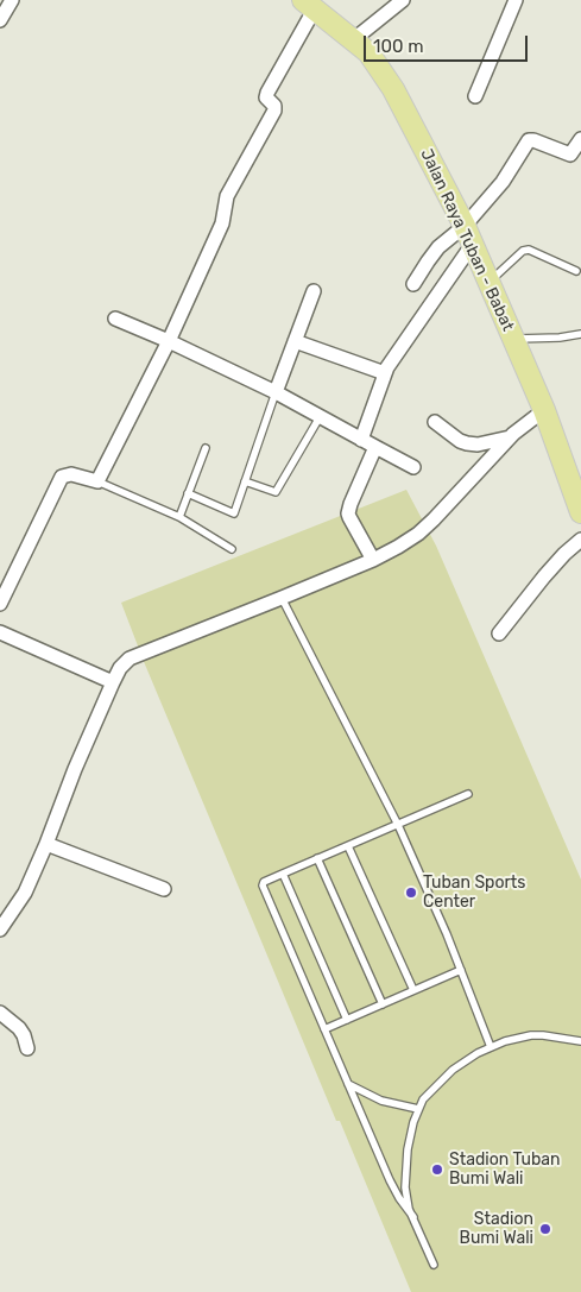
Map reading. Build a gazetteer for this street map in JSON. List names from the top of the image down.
{
  "streets": {
    "highway": ["Jalan Raya Tuban - Babat"]
  },
  "places": ["Tuban Sports Center", "Stadion Tuban Bumi Wali", "Stadion Bumi Wali"],
  "scale_bar": "100 m"
}
